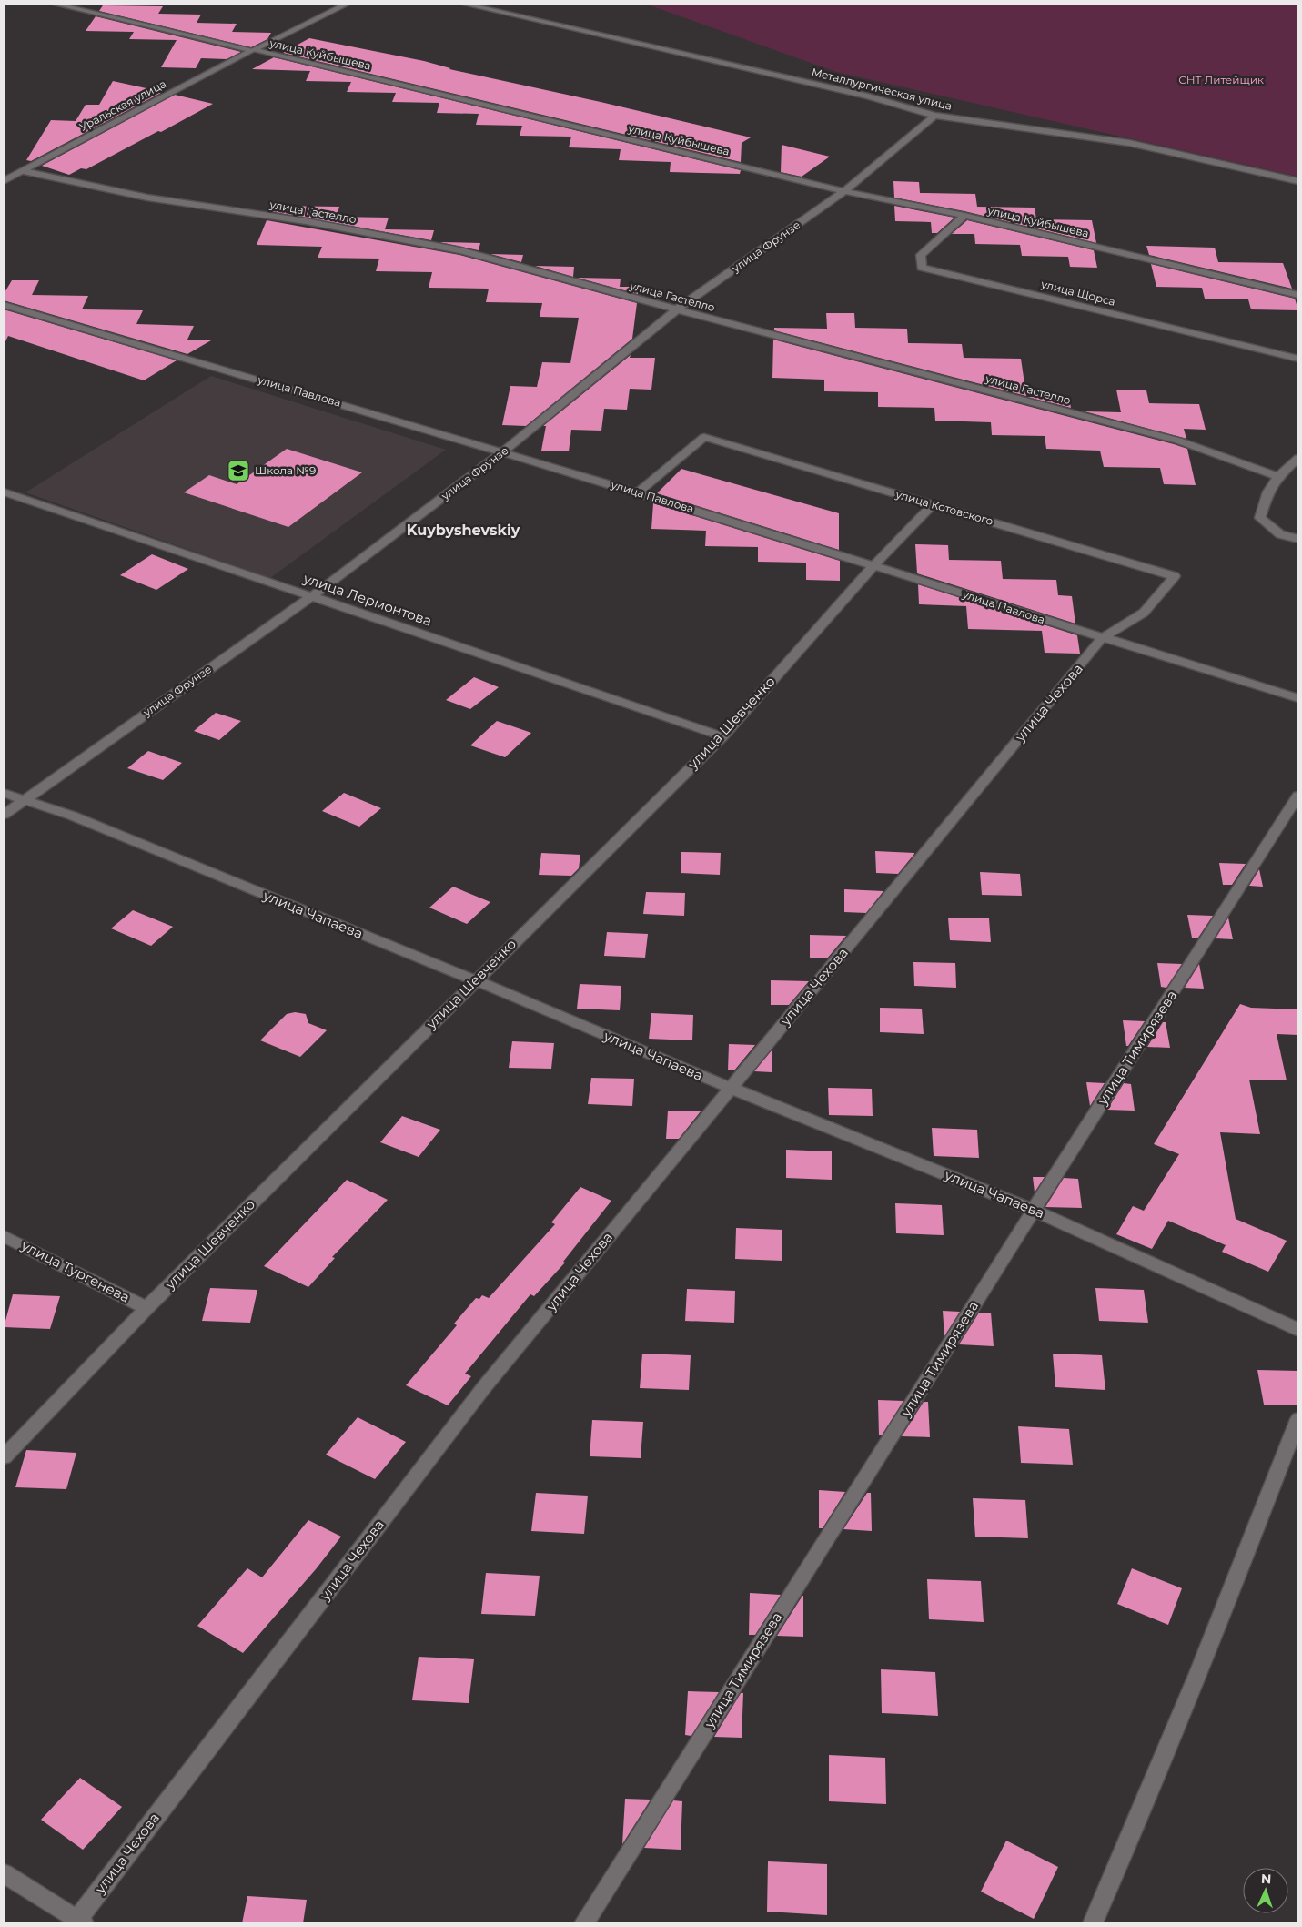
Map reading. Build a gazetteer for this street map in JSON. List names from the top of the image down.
{
  "streets": {
    "street": [
      "улица Куйбышева",
      "Металлургическая улица",
      "Уральская улица",
      "улица Гастелло",
      "улица Фрунзе",
      "улица Щорса",
      "улица Павлова",
      "улица Котовского",
      "улица Лермонтова",
      "улица Чехова",
      "улица Шевченко",
      "улица Чапаева",
      "улица Тимирязева",
      "улица Тургенева"
    ]
  },
  "crossings": [
    ["улица Куйбышева", "Уральская улица"],
    ["улица Куйбышева", "улица Фрунзе"],
    ["улица Куйбышева", "улица Щорса"],
    ["Металлургическая улица", "улица Фрунзе"],
    ["Уральская улица", "улица Гастелло"],
    ["улица Гастелло", "улица Фрунзе"],
    ["улица Фрунзе", "улица Павлова"],
    ["улица Фрунзе", "улица Лермонтова"],
    ["улица Фрунзе", "улица Чапаева"],
    ["улица Павлова", "улица Котовского"],
    ["улица Павлова", "улица Чехова"],
    ["улица Павлова", "улица Шевченко"],
    ["улица Котовского", "улица Чехова"],
    ["улица Котовского", "улица Шевченко"],
    ["улица Лермонтова", "улица Шевченко"],
    ["улица Чехова", "улица Чапаева"],
    ["улица Шевченко", "улица Чапаева"],
    ["улица Шевченко", "улица Тургенева"],
    ["улица Чапаева", "улица Тимирязева"]
  ],
  "districts": ["Kuybyshevskiy"],
  "parks": ["СНТ Литейщик"],
  "places": {
    "school or university": ["Школа №9"]
  },
  "north": "top"
}
